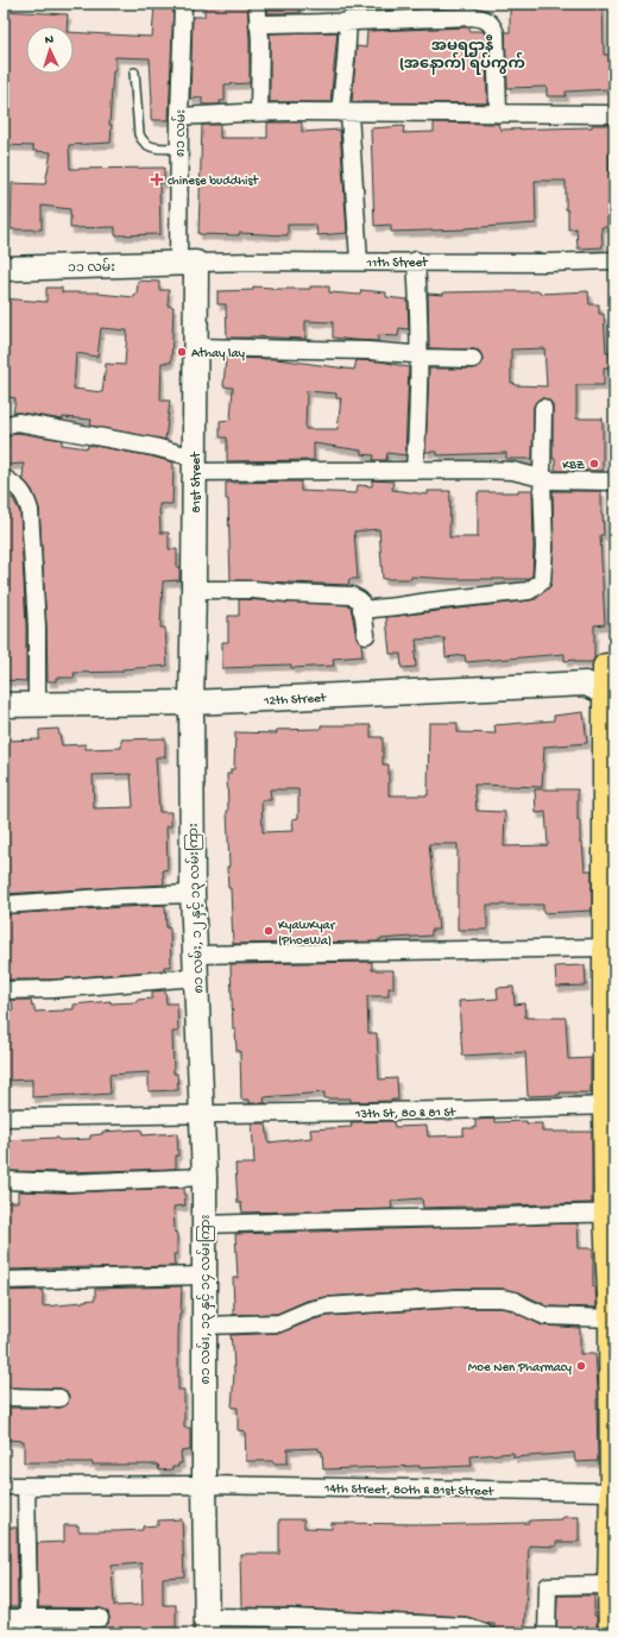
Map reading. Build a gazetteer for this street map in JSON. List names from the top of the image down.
{
  "streets": {
    "street": [
      "၈၁ လမ်း",
      "11th Street",
      "၁၁ လမ်း",
      "81st Street",
      "12th Street",
      "၈၁ လမ်း, ၁၂ နှင့် ၁၃ လမ်းကြား",
      "13th St, 80 & 81 St",
      "၈၁ လမ်း, ၁၃ နှင့် ၁၄ လမ်းကြား",
      "14th Street, 80th & 81st Street"
    ]
  },
  "crossings": [
    ["၈၁ လမ်း", "11th Street"],
    ["၈၁ လမ်း", "၁၁ လမ်း"],
    ["၈၁ လမ်း", "81st Street"],
    ["11th Street", "၁၁ လမ်း"],
    ["11th Street", "81st Street"],
    ["၁၁ လမ်း", "81st Street"],
    ["81st Street", "12th Street"],
    ["81st Street", "၈၁ လမ်း, ၁၂ နှင့် ၁၃ လမ်းကြား"],
    ["12th Street", "၈၁ လမ်း, ၁၂ နှင့် ၁၃ လမ်းကြား"],
    ["၈၁ လမ်း, ၁၂ နှင့် ၁၃ လမ်းကြား", "13th St, 80 & 81 St"],
    ["၈၁ လမ်း, ၁၂ နှင့် ၁၃ လမ်းကြား", "၈၁ လမ်း, ၁၃ နှင့် ၁၄ လမ်းကြား"],
    ["13th St, 80 & 81 St", "၈၁ လမ်း, ၁၃ နှင့် ၁၄ လမ်းကြား"],
    ["၈၁ လမ်း, ၁၃ နှင့် ၁၄ လမ်းကြား", "14th Street, 80th & 81st Street"]
  ],
  "districts": ["အမရဌာနီ (အနောက်) ရပ်ကွက်"],
  "places": {
    "health": ["chinese buddhist"],
    "other": [
      "Athay lay",
      "KBZ",
      "KyawKyar (PhoeWa)",
      "Moe Nen Pharmacy"
    ]
  },
  "north": "top"
}
